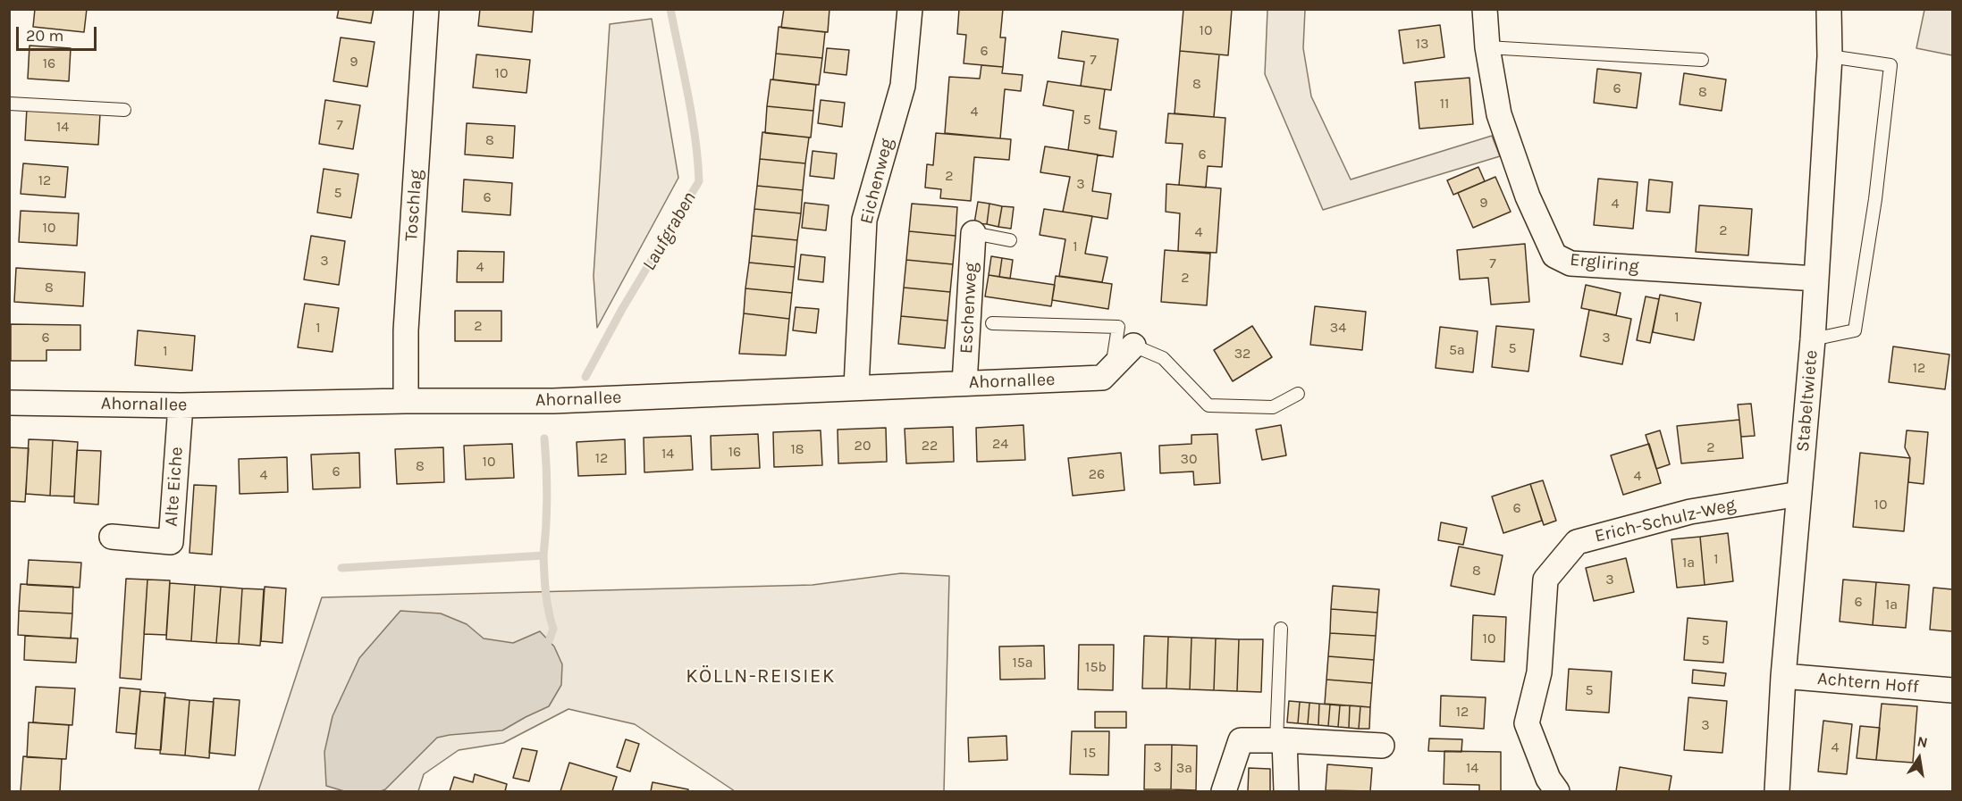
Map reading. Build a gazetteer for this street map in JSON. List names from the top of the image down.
{
  "streets": {
    "street": [
      "Eichenweg",
      "Toschlag",
      "Ergliring",
      "Eschenweg",
      "Ahornallee",
      "Stabeltwiete",
      "Alte Eiche",
      "Erich-Schulz-Weg",
      "Achtern Hoff"
    ]
  },
  "crossings": [
    ["Eichenweg", "Ahornallee"],
    ["Toschlag", "Ahornallee"],
    ["Ergliring", "Stabeltwiete"],
    ["Eschenweg", "Ahornallee"],
    ["Ahornallee", "Alte Eiche"],
    ["Stabeltwiete", "Erich-Schulz-Weg"],
    ["Stabeltwiete", "Achtern Hoff"]
  ],
  "districts": ["KÖLLN-REISIEK"],
  "water": ["Laufgraben"],
  "house_numbers": [
    "10",
    "13",
    "6",
    "7",
    "9",
    "16",
    "10",
    "8",
    "6",
    "8",
    "11",
    "4",
    "5",
    "7",
    "14",
    "8",
    "6",
    "2",
    "12",
    "3",
    "5",
    "6",
    "9",
    "4",
    "10",
    "2",
    "4",
    "1",
    "3",
    "7",
    "4",
    "2",
    "8",
    "1",
    "2",
    "1",
    "34",
    "6",
    "3",
    "5",
    "5a",
    "1",
    "32",
    "12",
    "24",
    "20",
    "22",
    "2",
    "18",
    "16",
    "14",
    "12",
    "30",
    "10",
    "8",
    "6",
    "26",
    "4",
    "4",
    "10",
    "6",
    "1",
    "1a",
    "8",
    "3",
    "6",
    "1a",
    "10",
    "5",
    "15a",
    "15b",
    "5",
    "12",
    "3",
    "4",
    "15",
    "3",
    "3a",
    "14"
  ],
  "scale_bar": "20 m",
  "north": "top"
}
